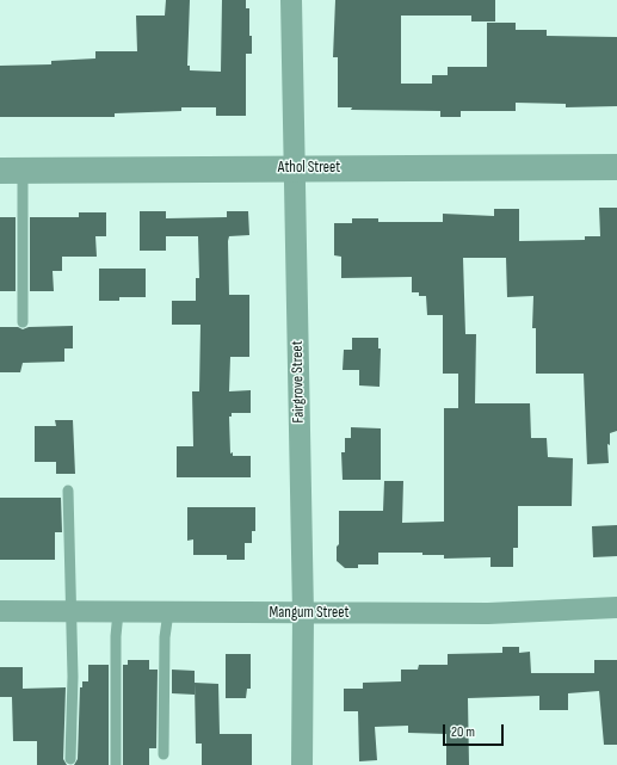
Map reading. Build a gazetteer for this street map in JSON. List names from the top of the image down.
{
  "streets": {
    "street": ["Athol Street", "Fairgrove Street", "Mangum Street"]
  },
  "crossings": [
    ["Athol Street", "Fairgrove Street"],
    ["Fairgrove Street", "Mangum Street"]
  ],
  "scale_bar": "20 m"
}
